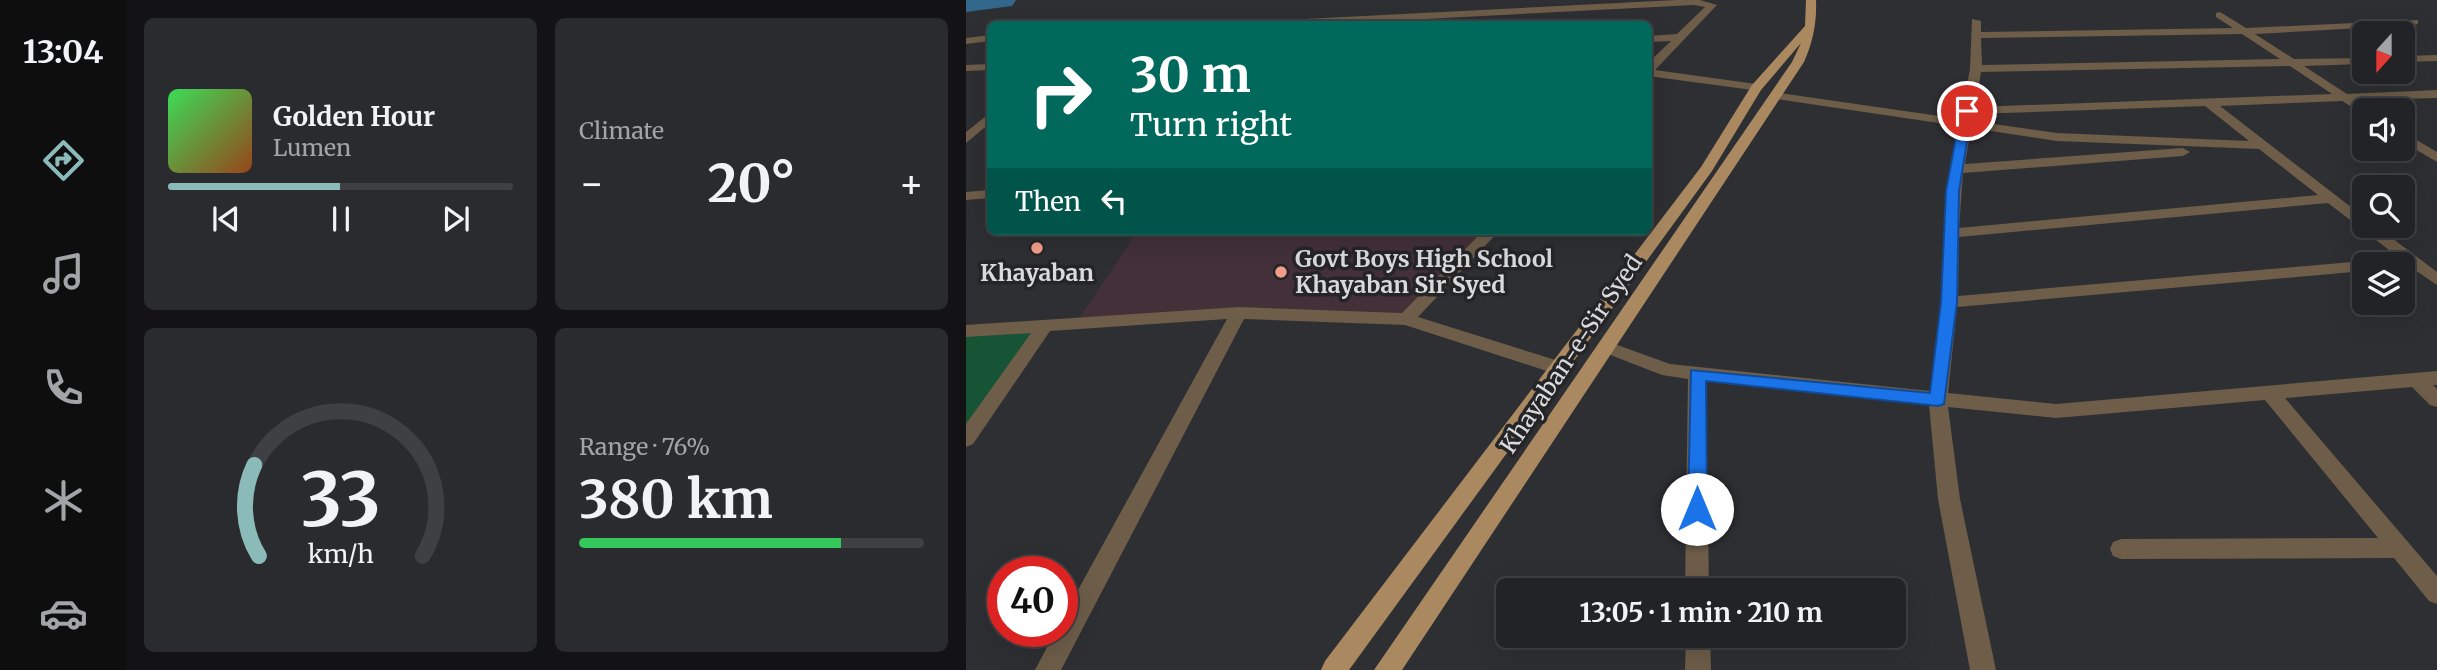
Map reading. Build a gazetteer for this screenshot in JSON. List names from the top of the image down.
{
  "streets": {
    "main road": ["Khayaban-e-Sir Syed"]
  },
  "places": ["Khayaban", "Govt Boys High School Khayaban Sir Syed"],
  "north": "bottom",
  "page": {
    "tabs": "13:04",
    "tile": [
      "Climate",
      ["Range · 76%", "380 km"]
    ],
    "turn": ["30 m", "Turn right"],
    "song": ["Golden Hour", "Lumen"],
    "heat": ["−", "20°", "+"],
    "then": "Then",
    "limit": "40",
    "trip": "13:05 · 1 min · 210 m",
    "gauge": ["33", "km/h"]
  }
}
